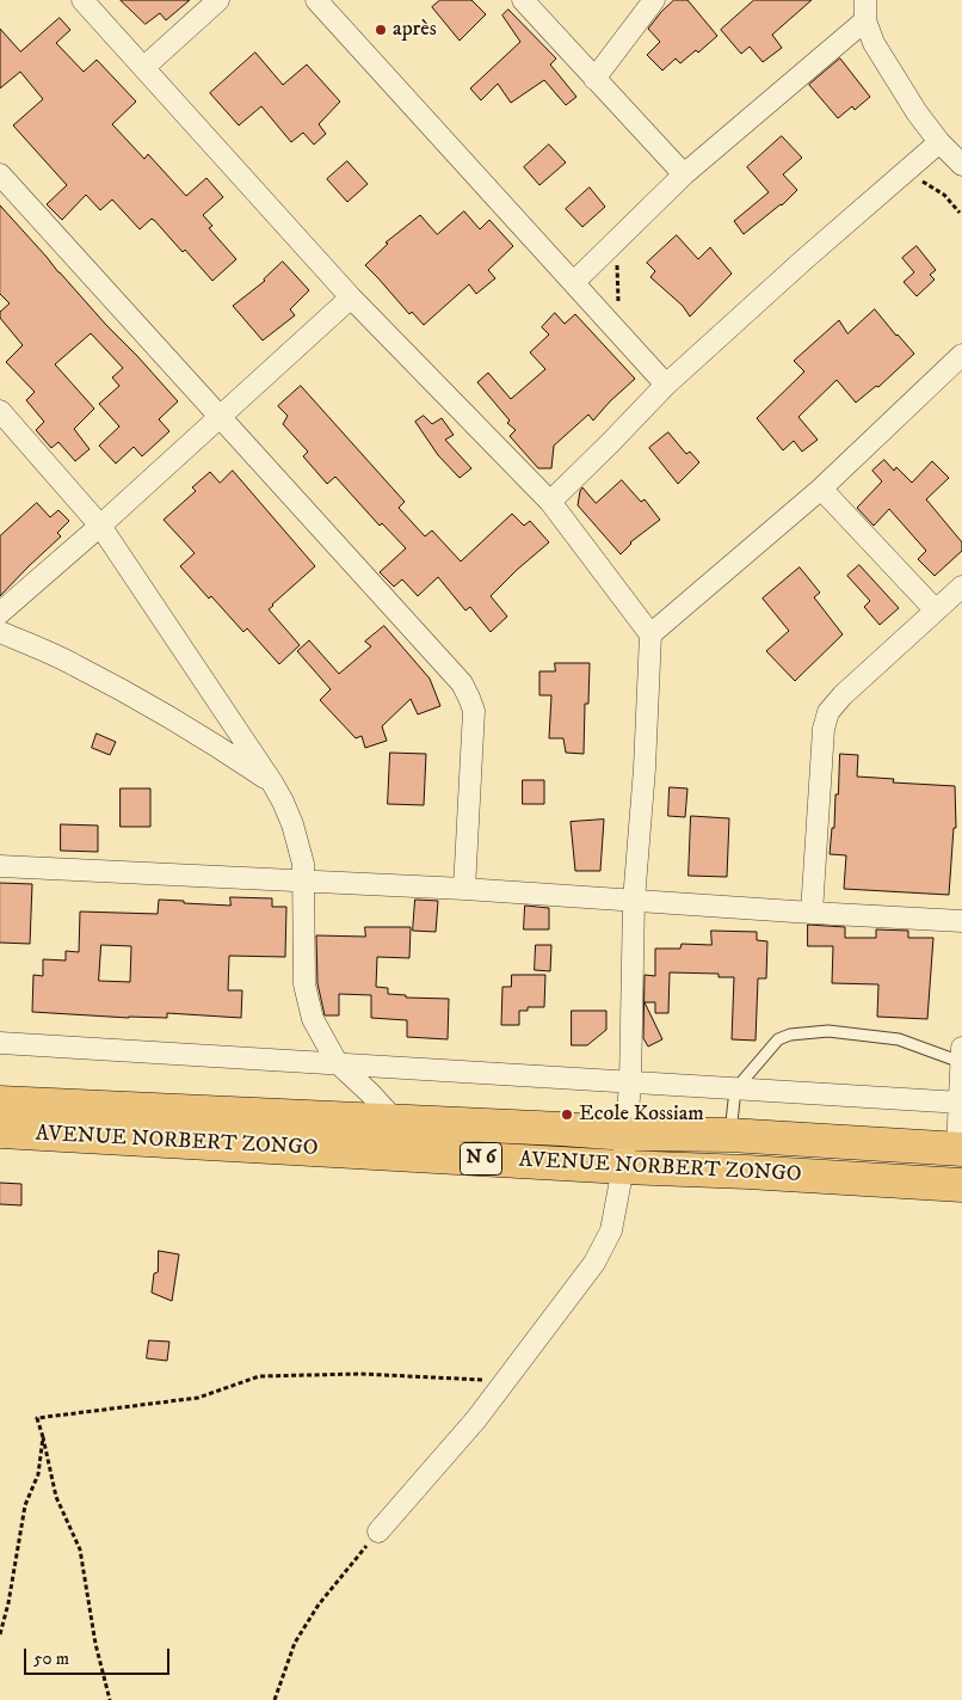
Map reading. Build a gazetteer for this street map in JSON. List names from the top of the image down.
{
  "streets": {
    "main road": ["AVENUE NORBERT ZONGO", "N 6"]
  },
  "places": ["après", "Ecole Kossiam"],
  "scale_bar": "50 m"
}
